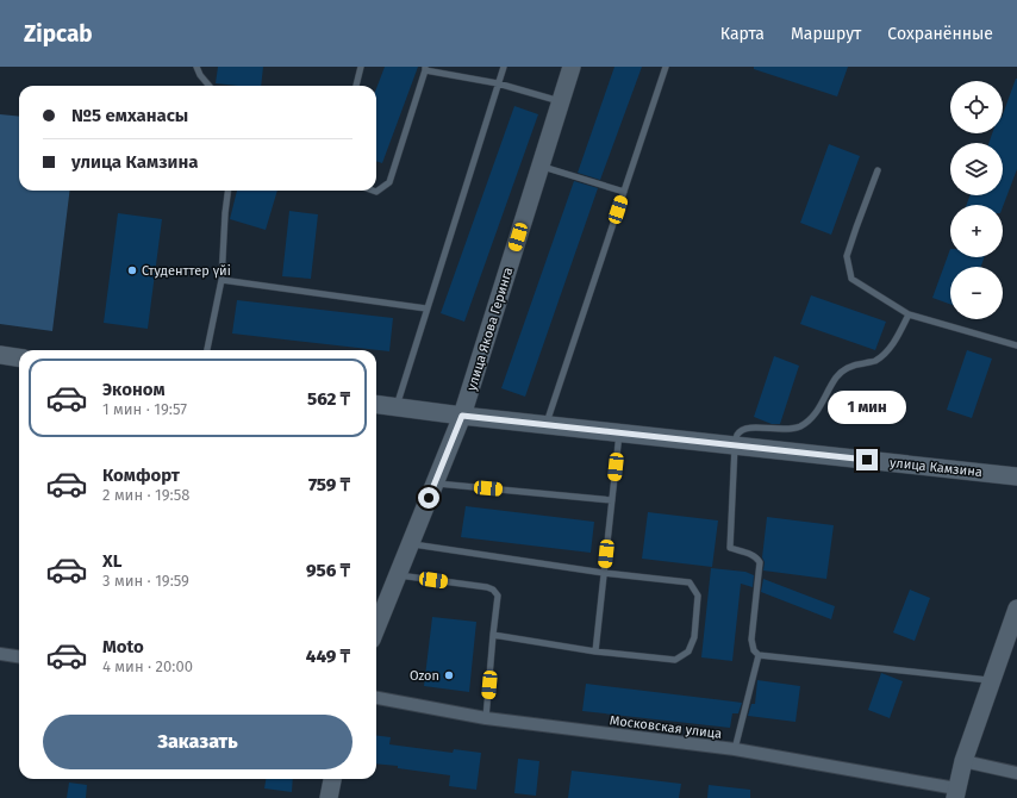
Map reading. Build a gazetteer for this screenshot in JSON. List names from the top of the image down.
{
  "streets": {
    "main road": ["улица Якова Геринга", "улица Камзина"],
    "street": ["Московская улица"]
  },
  "crossings": [
    ["улица Якова Геринга", "улица Камзина"]
  ],
  "places": ["Студенттер үйі", "Ozon"],
  "page": {
    "header": "Zipcab",
    "nav": ["Карта", "Маршрут", "Сохранённые"],
    "map_buttons": ["+", "−"],
    "banner": ["№5 емханасы", "улица Камзина"],
    "list": [
      {
        "name": "Эконом",
        "note": "1 мин · 19:57",
        "value": "562 ₸"
      },
      {
        "name": "Комфорт",
        "note": "2 мин · 19:58",
        "value": "759 ₸"
      },
      {
        "name": "XL",
        "note": "3 мин · 19:59",
        "value": "956 ₸"
      },
      {
        "name": "Moto",
        "note": "4 мин · 20:00",
        "value": "449 ₸"
      }
    ],
    "bubble": "1 мин",
    "buttons": "Заказать"
  }
}
